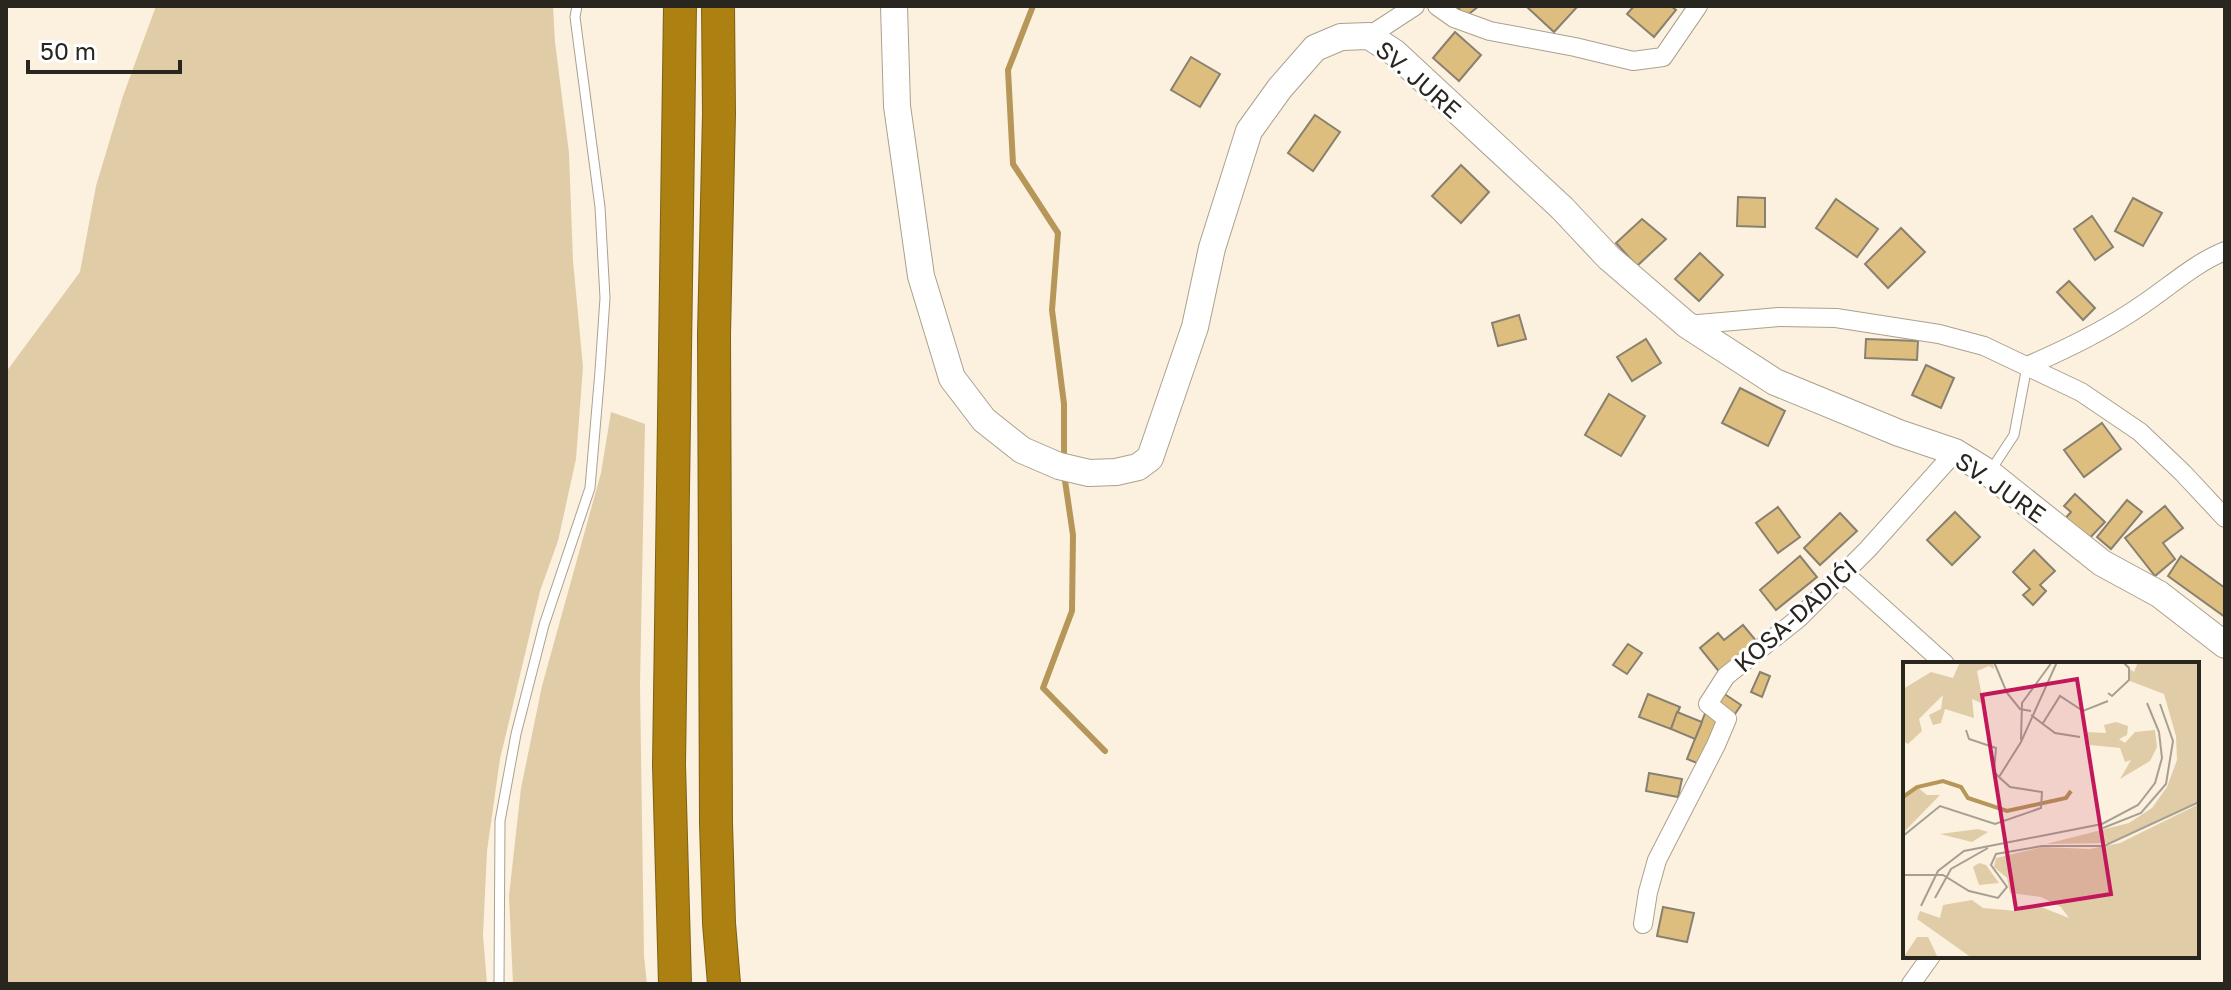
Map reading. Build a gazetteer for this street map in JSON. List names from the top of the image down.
{
  "streets": {
    "street": ["SV. JURE", "KOSA-DADIĆI"]
  },
  "crossings": [
    ["SV. JURE", "KOSA-DADIĆI"]
  ],
  "scale_bar": "50 m"
}
